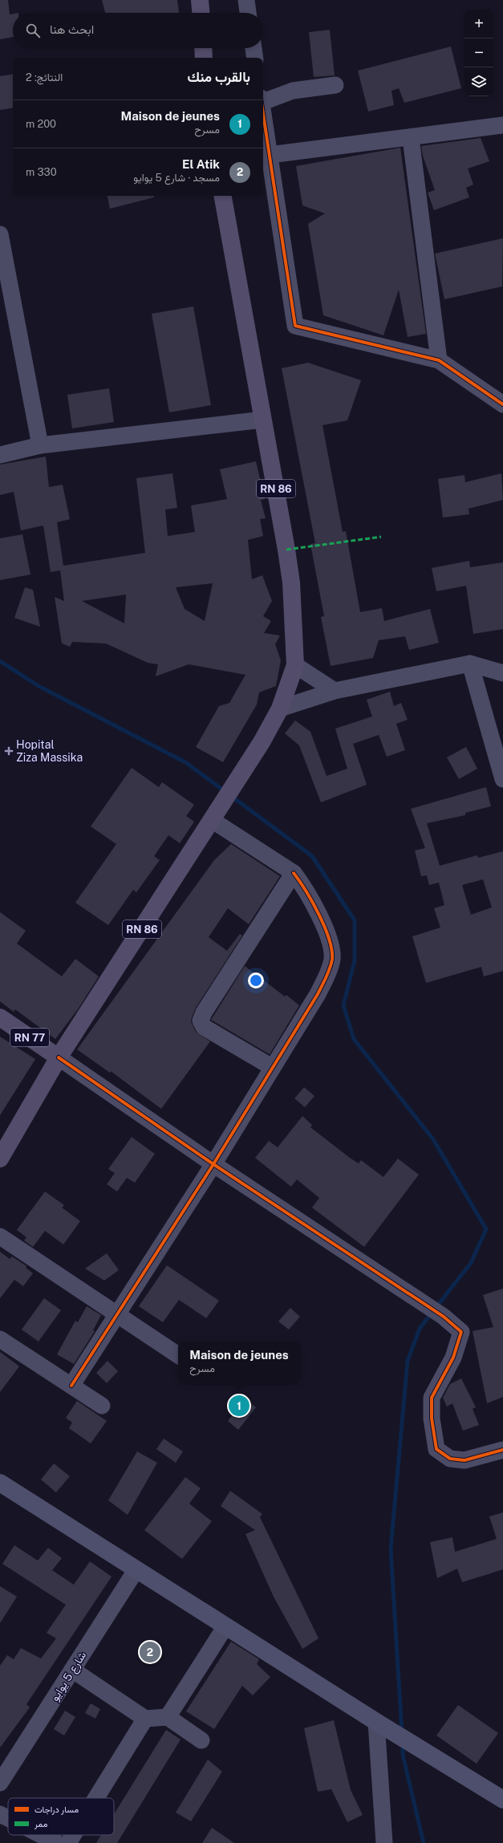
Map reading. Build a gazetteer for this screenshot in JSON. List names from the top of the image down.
{
  "streets": {
    "main road": ["RN 86", "RN 77"],
    "street": ["شارع 5 يوايو"]
  },
  "crossings": [
    ["RN 86", "RN 77"]
  ],
  "places": {
    "health": ["Hopital Ziza Massika"]
  },
  "legend": ["مسار دراجات", "ممر"],
  "page": {
    "map_buttons": ["+", "−"],
    "search": "ابحث هنا",
    "heading": ["بالقرب منك", "النتائج: 2"],
    "list": [
      {
        "mark": "1",
        "name": "Maison de jeunes",
        "note": "مسرح",
        "value": "200 m"
      },
      {
        "mark": "2",
        "name": "El Atik",
        "note": "مسجد · شارع 5 يوايو",
        "value": "330 m"
      }
    ],
    "popup": ["Maison de jeunes", "مسرح"],
    "pins": ["1", "2"]
  }
}
